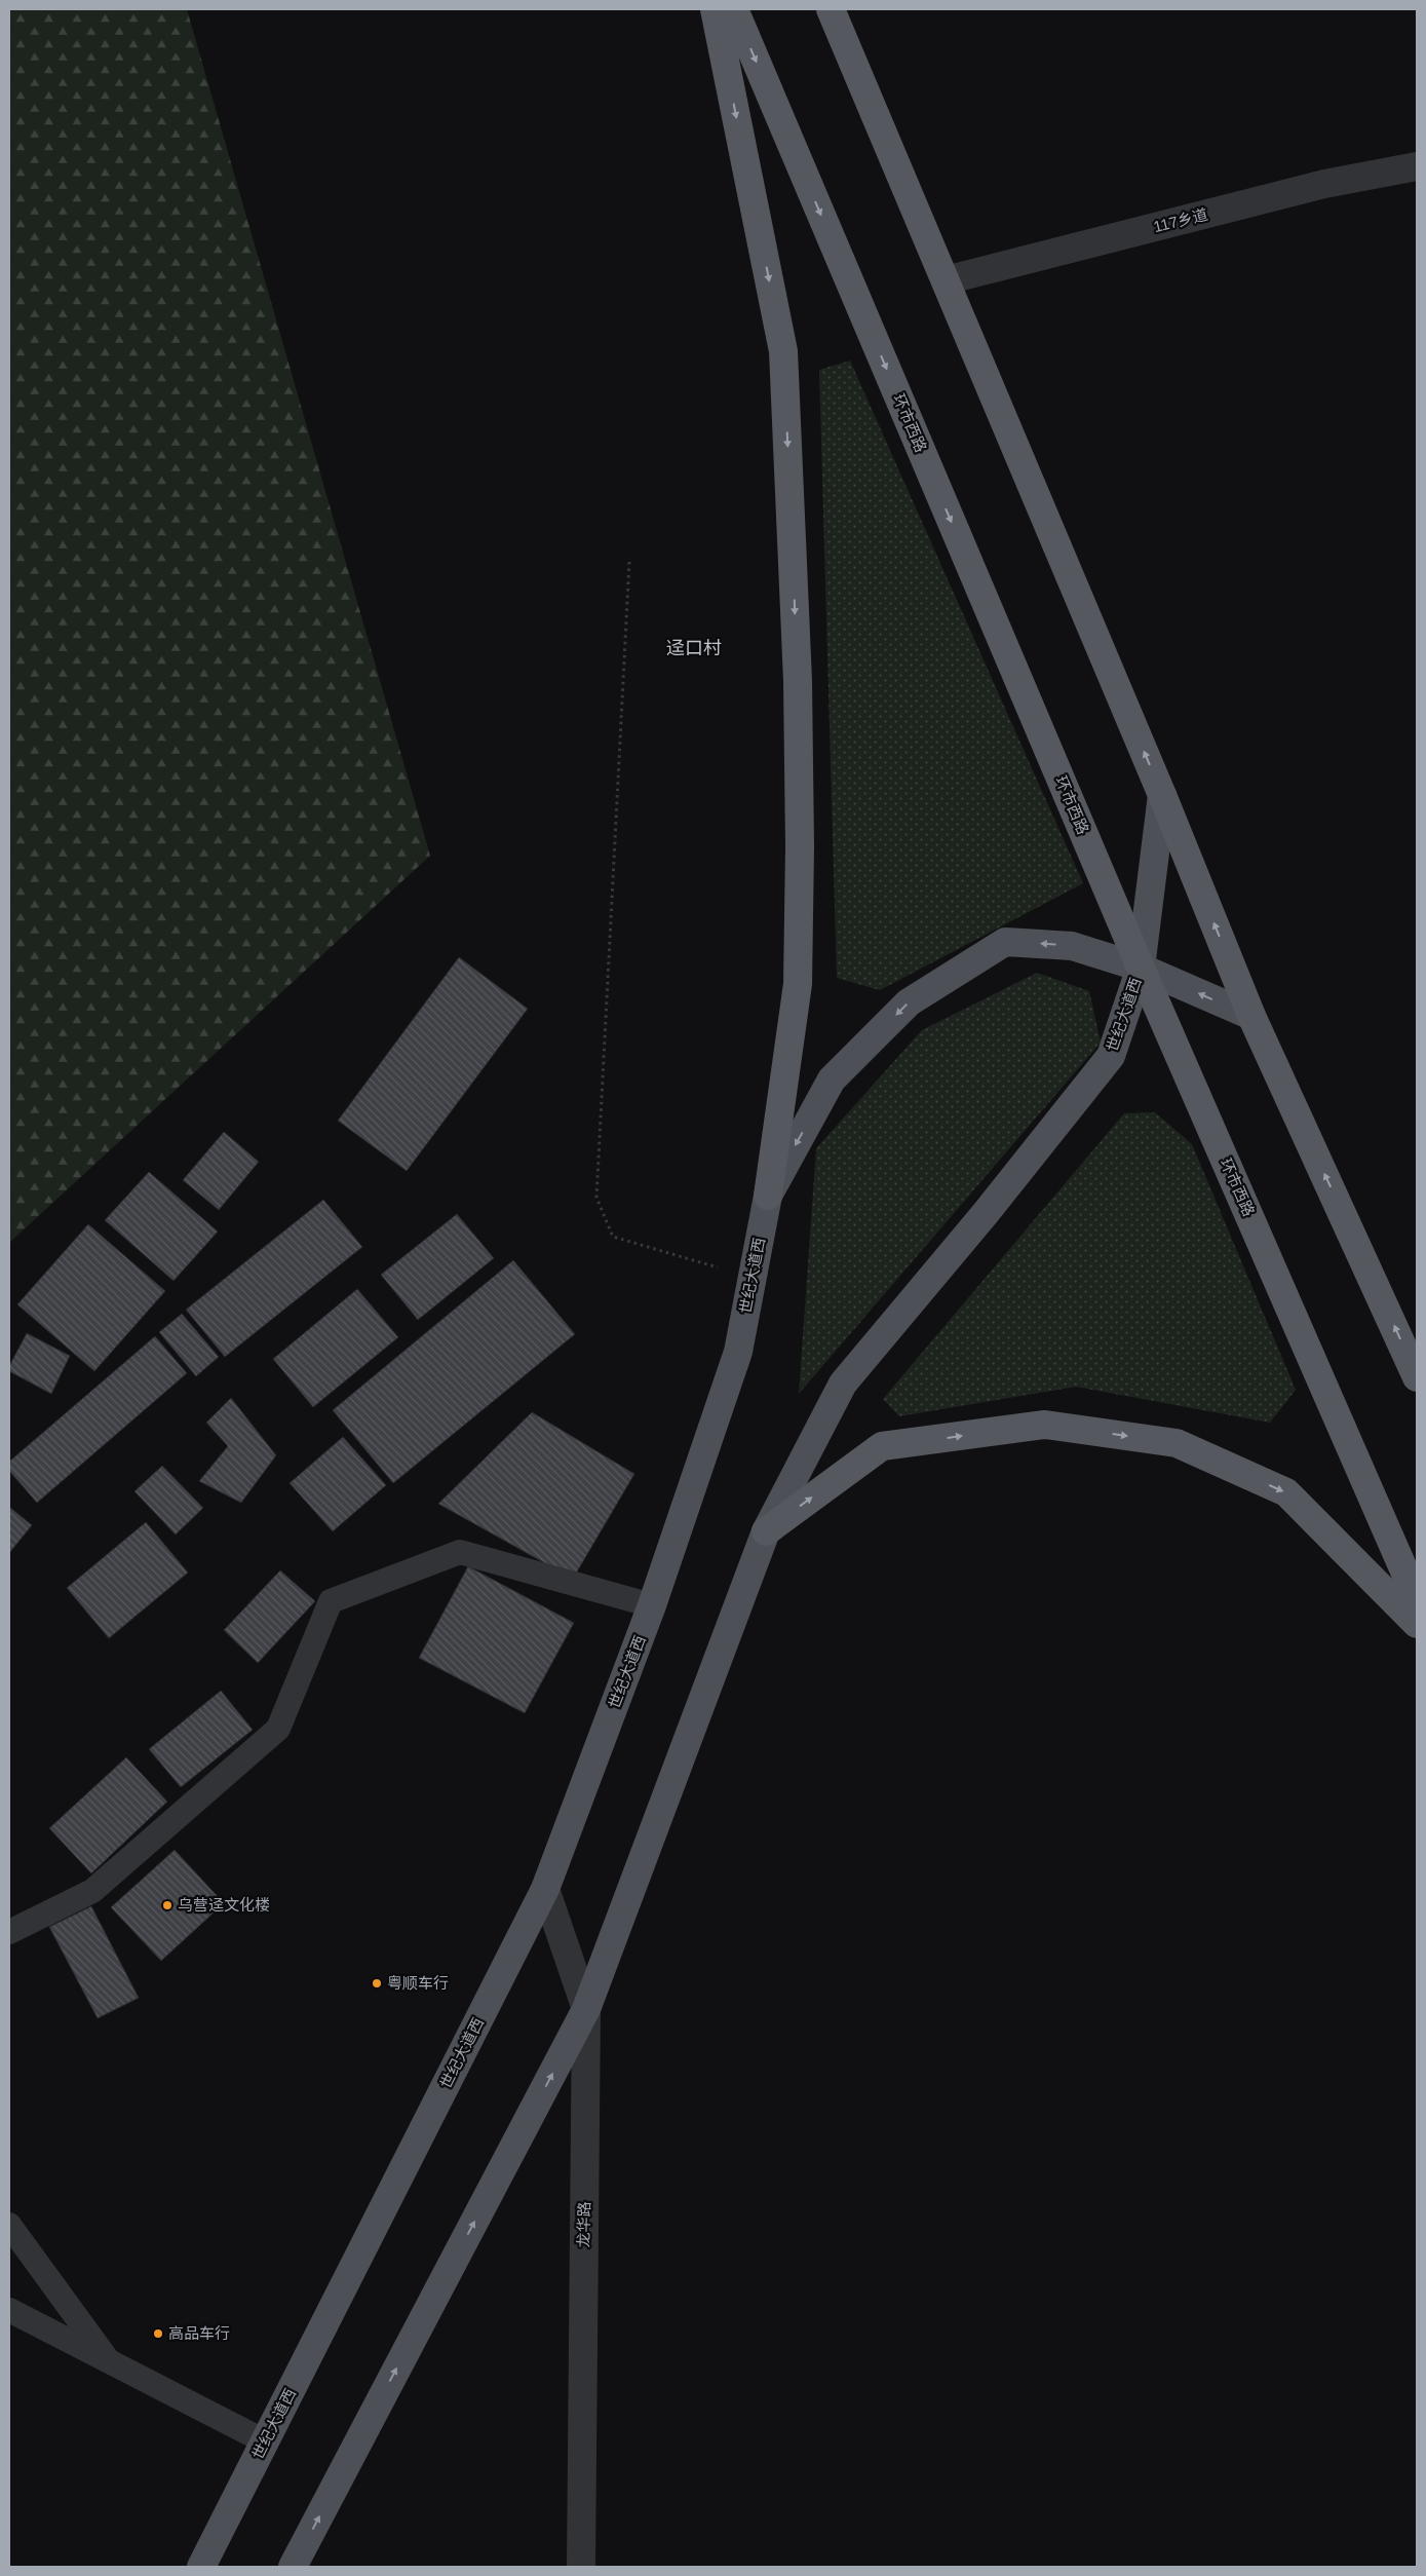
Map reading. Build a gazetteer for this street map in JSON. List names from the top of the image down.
{
  "streets": {
    "highway": ["环市西路"],
    "main road": ["世纪大道西"],
    "street": ["117乡道", "龙华路"]
  },
  "crossings": [
    ["环市西路", "世纪大道西"],
    ["世纪大道西", "龙华路"]
  ],
  "districts": ["迳口村"],
  "places": ["乌营迳文化楼", "粤顺车行", "高品车行"]
}
